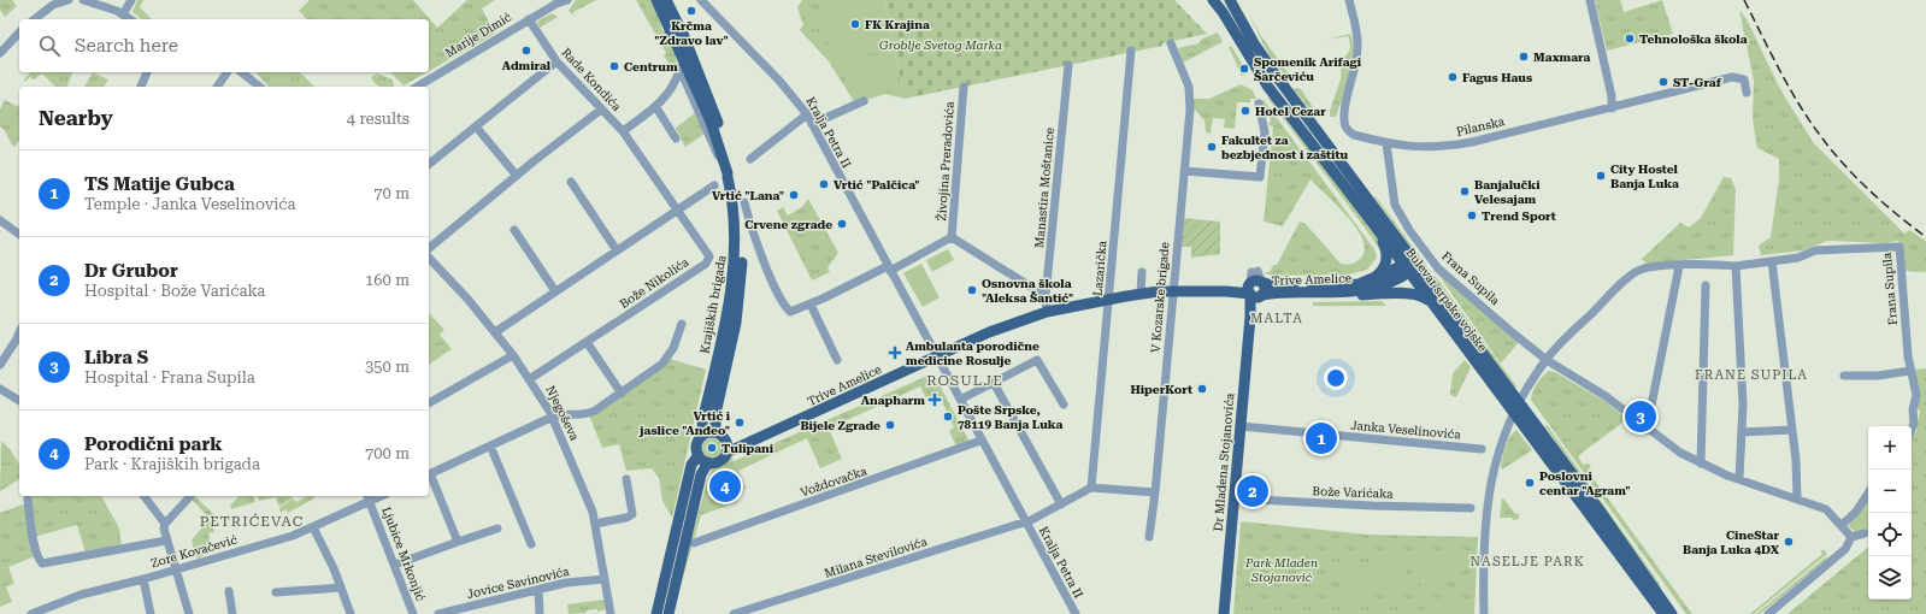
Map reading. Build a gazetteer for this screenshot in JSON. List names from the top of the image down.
{
  "streets": {
    "main road": [
      "Trive Amelice",
      "Bulevar srpske vojske",
      "Krajiških brigada",
      "Dr Mladena Stojanovića"
    ],
    "street": [
      "Marije Dimić",
      "Rade Kondića",
      "Pilanska",
      "Kralja Petra II",
      "Živojina Preradovića",
      "Manastira Moštanice",
      "Lazarička",
      "Frana Supila",
      "Bože Nikolića",
      "V Kozarske brigade",
      "Njegoševa",
      "Janka Veselinovića",
      "Voždovačka",
      "Bože Varićaka",
      "Zore Kovačević",
      "Ljubice Mrkonjić",
      "Milana Stevilovića",
      "Jovice Savinovića"
    ]
  },
  "crossings": [
    ["Marije Dimić", "Rade Kondića"],
    ["Rade Kondića", "Bože Nikolića"],
    ["Pilanska", "Frana Supila"],
    ["Kralja Petra II", "Živojina Preradovića"],
    ["Kralja Petra II", "Lazarička"],
    ["Kralja Petra II", "Trive Amelice"],
    ["Kralja Petra II", "Voždovačka"],
    ["Kralja Petra II", "Milana Stevilovića"],
    ["Živojina Preradovića", "Manastira Moštanice"],
    ["Manastira Moštanice", "Trive Amelice"],
    ["Lazarička", "Trive Amelice"],
    ["Frana Supila", "Bulevar srpske vojske"],
    ["Trive Amelice", "V Kozarske brigade"],
    ["Trive Amelice", "Bulevar srpske vojske"],
    ["Trive Amelice", "Krajiških brigada"],
    ["Trive Amelice", "Dr Mladena Stojanovića"],
    ["Bože Nikolića", "Njegoševa"],
    ["Njegoševa", "Jovice Savinovića"],
    ["Janka Veselinovića", "Dr Mladena Stojanovića"],
    ["Dr Mladena Stojanovića", "Bože Varićaka"],
    ["Zore Kovačević", "Ljubice Mrkonjić"]
  ],
  "districts": [
    "MALTA",
    "FRANE SUPILA",
    "ROSULJE",
    "PETRIĆEVAC",
    "NASELJE PARK"
  ],
  "parks": ["Groblje Svetog Marka", "Park Mladen Stojanović"],
  "places": {
    "other": [
      "Krčma \"Zdravo lav\"",
      "FK Krajina",
      "Tehnološka škola",
      "Admiral",
      "Maxmara",
      "Centrum",
      "Spomenik Arifagi Šarčeviću",
      "Fagus Haus",
      "ST-Graf",
      "Hotel Cezar",
      "Fakultet za bezbjednost i zaštitu",
      "City Hostel Banja Luka",
      "Vrtić \"Palčica\"",
      "Banjalučki Velesajam",
      "Vrtić \"Lana\"",
      "Trend Sport",
      "Crvene zgrade",
      "Osnovna škola \"Aleksa Šantić\"",
      "HiperKort",
      "Pošte Srpske, 78119 Banja Luka",
      "Vrtić i jaslice \"Anđeo\"",
      "Bijele Zgrade",
      "Tulipani",
      "Poslovni centar \"Agram\"",
      "CineStar Banja Luka 4DX"
    ],
    "health": ["Ambulanta porodične medicine Rosulje", "Anapharm"]
  },
  "page": {
    "search": "Search here",
    "heading": ["Nearby", "4 results"],
    "list": [
      {
        "mark": "1",
        "name": "TS Matije Gubca",
        "note": "Temple · Janka Veselinovića",
        "value": "70 m"
      },
      {
        "mark": "2",
        "name": "Dr Grubor",
        "note": "Hospital · Bože Varićaka",
        "value": "160 m"
      },
      {
        "mark": "3",
        "name": "Libra S",
        "note": "Hospital · Frana Supila",
        "value": "350 m"
      },
      {
        "mark": "4",
        "name": "Porodični park",
        "note": "Park · Krajiških brigada",
        "value": "700 m"
      }
    ],
    "pins": [
      "3",
      "1",
      "4",
      "2"
    ],
    "map_buttons": ["+", "−"]
  }
}
